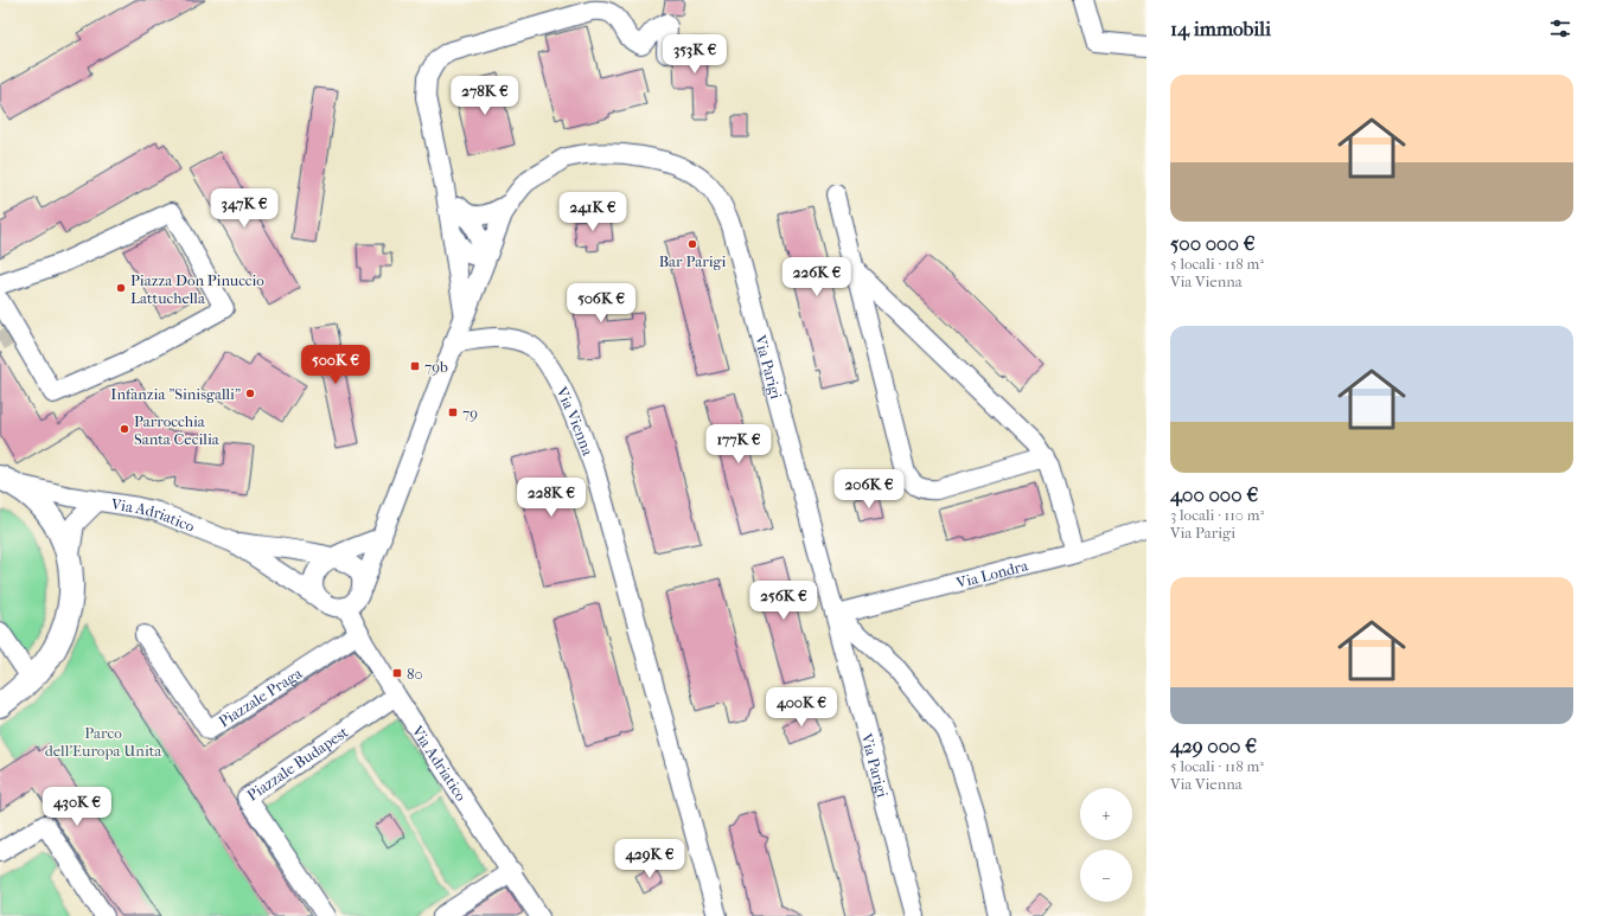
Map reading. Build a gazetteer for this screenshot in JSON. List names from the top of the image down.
{
  "streets": {
    "street": [
      "Via Parigi",
      "Via Vienna",
      "Via Adriatico",
      "Via Londra",
      "Piazzale Praga",
      "Piazzale Budapest"
    ]
  },
  "crossings": [
    ["Via Parigi", "Via Vienna"],
    ["Via Parigi", "Via Londra"],
    ["Via Adriatico", "Piazzale Praga"],
    ["Via Adriatico", "Piazzale Budapest"]
  ],
  "parks": ["Parco dell'Europa Unita"],
  "places": {
    "other": [
      "Bar Parigi",
      "Piazza Don Pinuccio Lattuchella",
      "Infanzia \"Sinisgalli\"",
      "Parrocchia Santa Cecilia"
    ],
    "transit": ["79b", "79", "80"]
  },
  "page": {
    "heading": "14 immobili",
    "price": [
      "353K €",
      "278K €",
      "347K €",
      "241K €",
      "226K €",
      "506K €",
      "500K €",
      "177K €",
      "206K €",
      "228K €",
      "256K €",
      "400K €",
      "430K €",
      "429K €"
    ],
    "list": [
      {
        "name": "500 000 €",
        "note": "5 locali · 118 m² · Via Vienna"
      },
      {
        "name": "400 000 €",
        "note": "3 locali · 110 m² · Via Parigi"
      },
      {
        "name": "429 000 €",
        "note": "5 locali · 118 m² · Via Vienna"
      }
    ],
    "map_buttons": ["+", "−"]
  }
}
